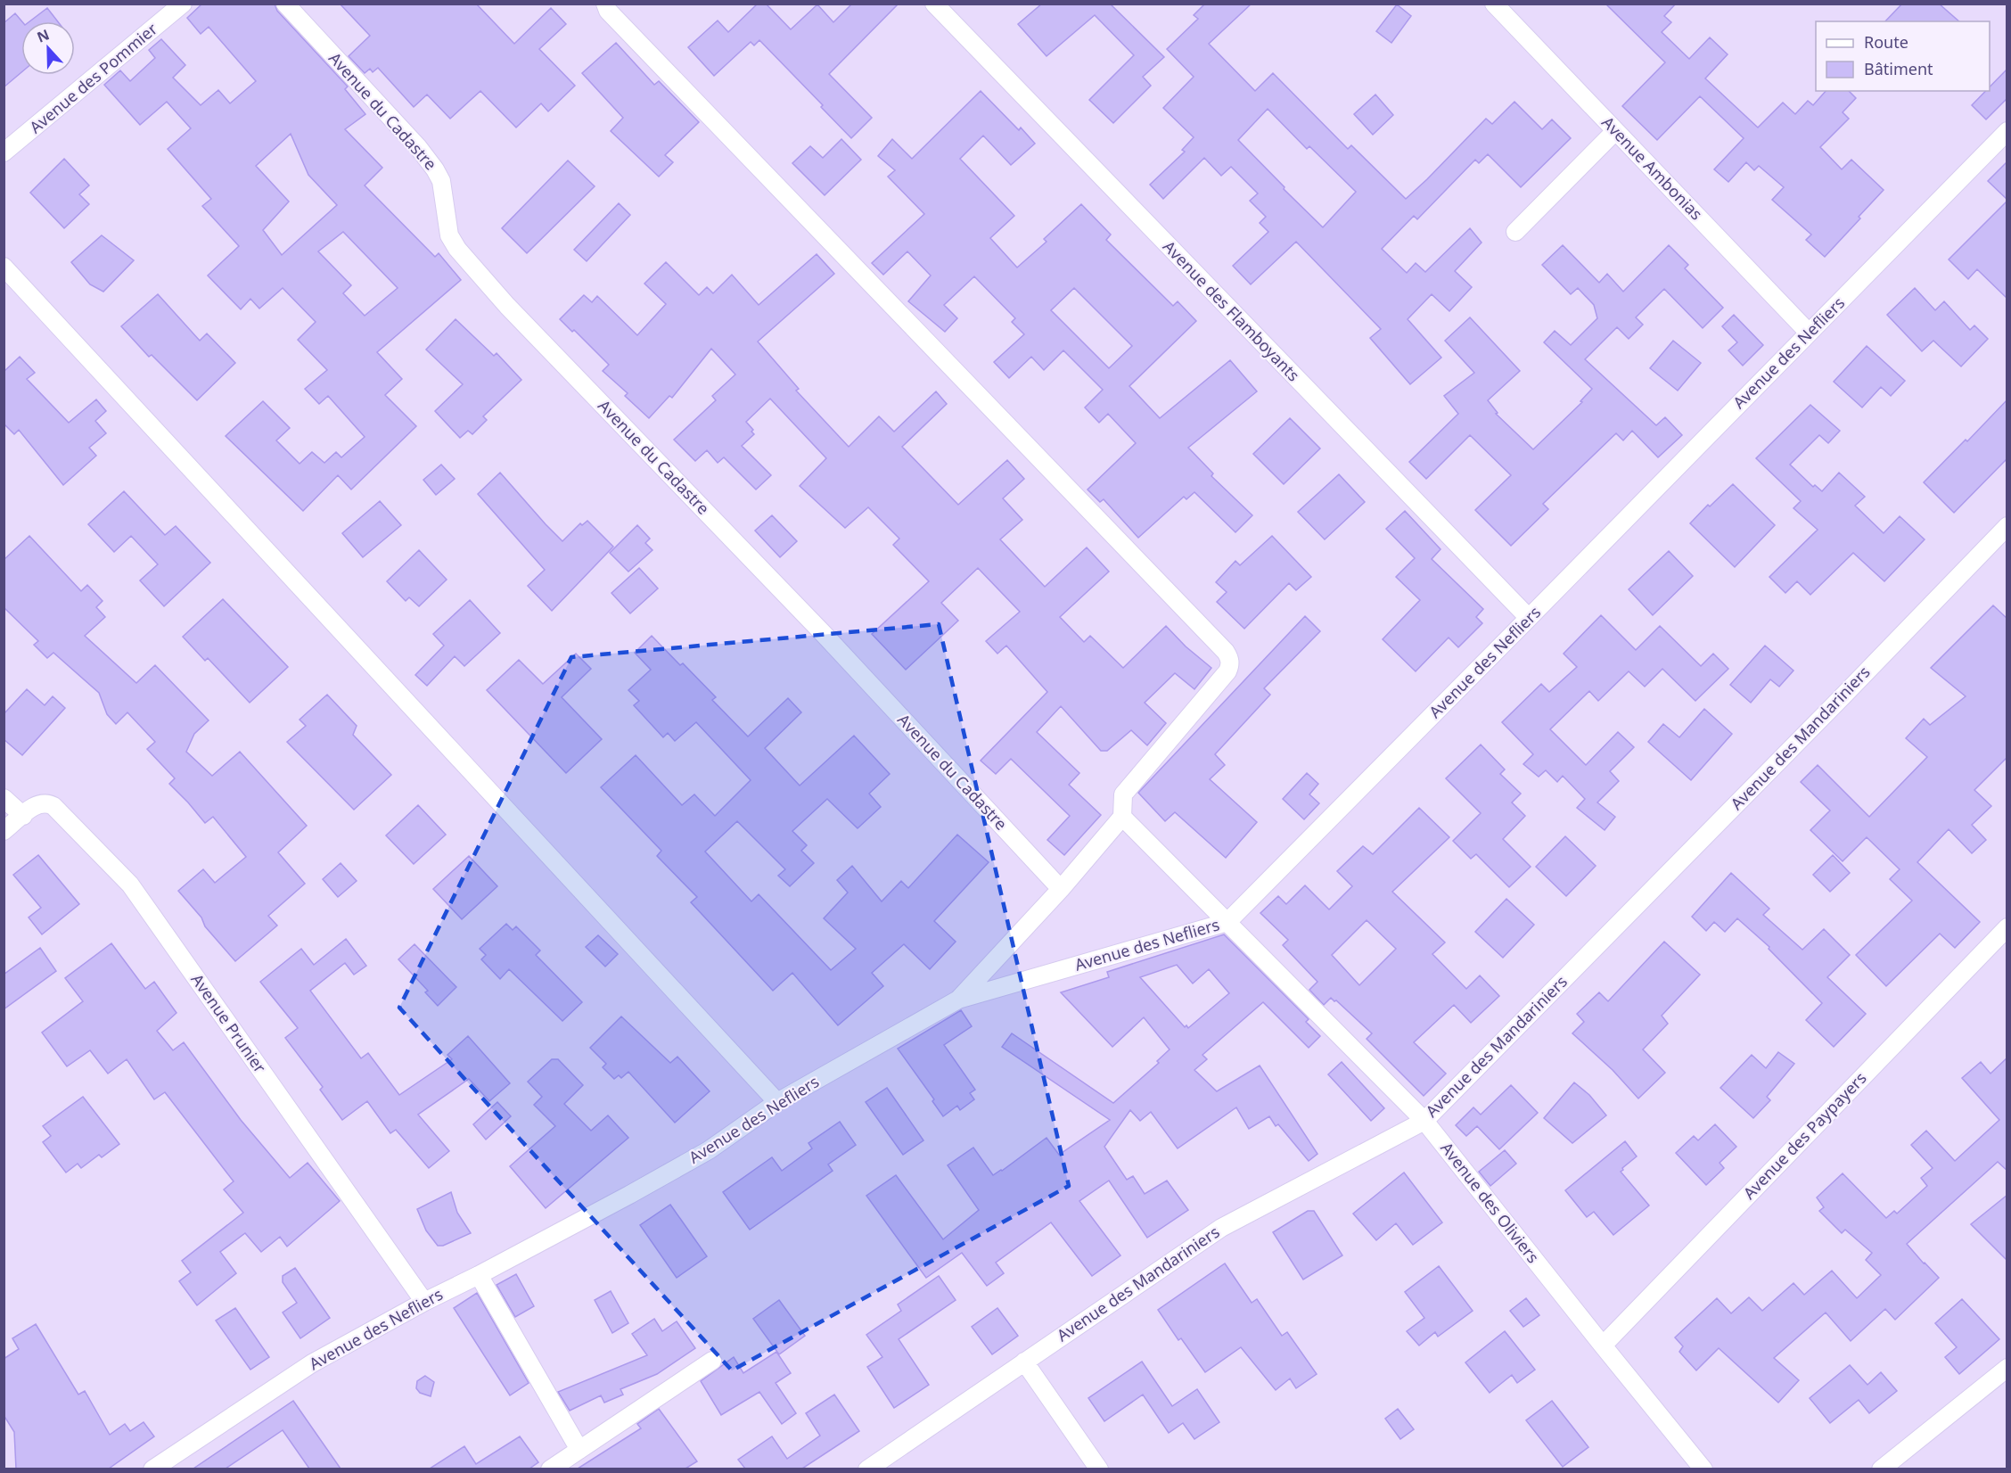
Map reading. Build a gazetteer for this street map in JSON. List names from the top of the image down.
{
  "streets": {
    "street": [
      "Avenue des Pommier",
      "Avenue du Cadastre",
      "Avenue Ambonias",
      "Avenue des Flamboyants",
      "Avenue des Nefliers",
      "Avenue des Mandariniers",
      "Avenue Prunier",
      "Avenue des Paypayers",
      "Avenue des Oliviers"
    ]
  },
  "crossings": [
    ["Avenue Ambonias", "Avenue des Nefliers"],
    ["Avenue des Flamboyants", "Avenue des Nefliers"],
    ["Avenue des Nefliers", "Avenue Prunier"],
    ["Avenue des Nefliers", "Avenue des Oliviers"],
    ["Avenue des Mandariniers", "Avenue des Oliviers"],
    ["Avenue des Paypayers", "Avenue des Oliviers"]
  ],
  "legend": ["Route", "Bâtiment"],
  "north": "top"
}
